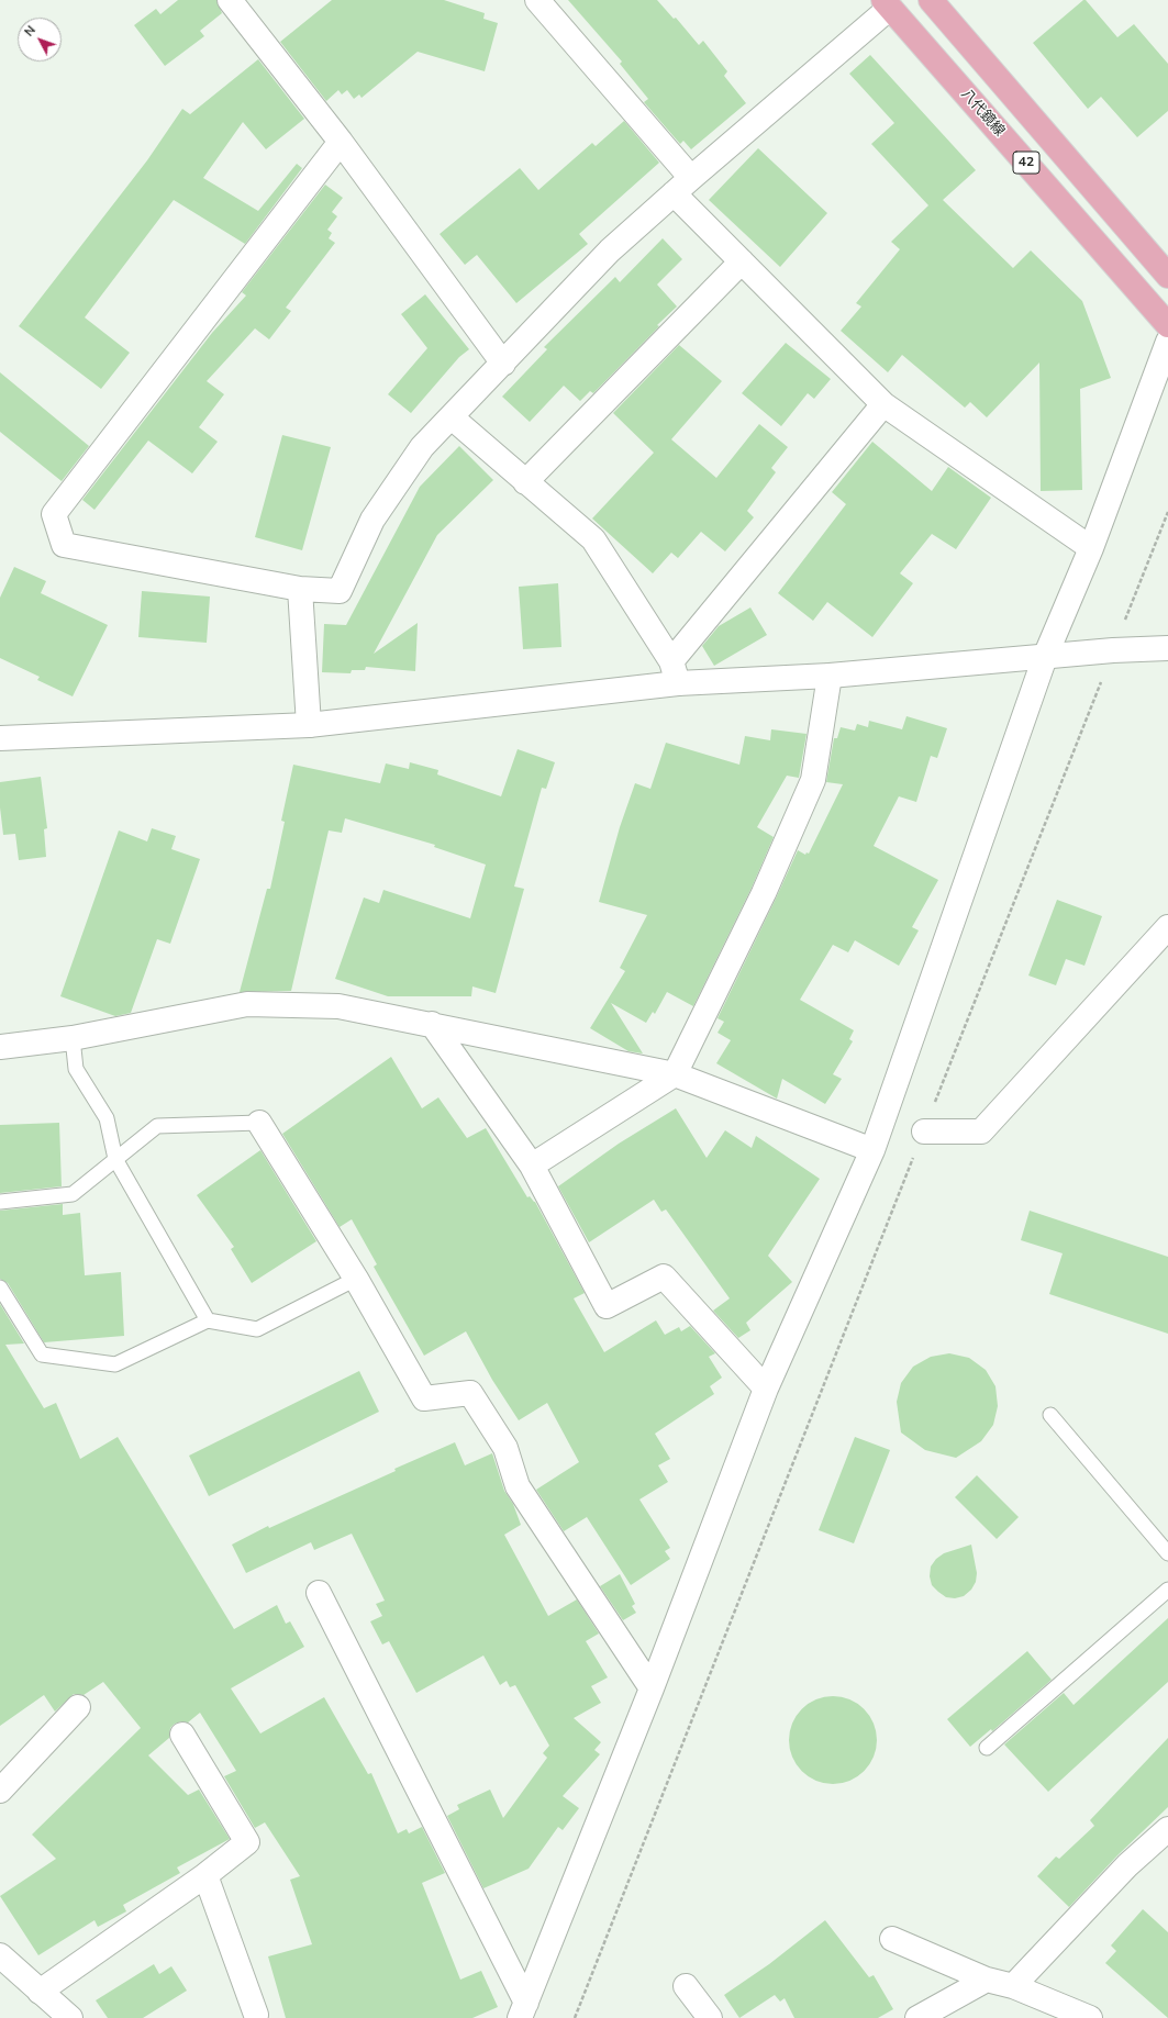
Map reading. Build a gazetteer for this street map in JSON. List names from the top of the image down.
{
  "streets": {
    "main road": ["八代鏡線", "42"]
  },
  "north": "top left"
}
